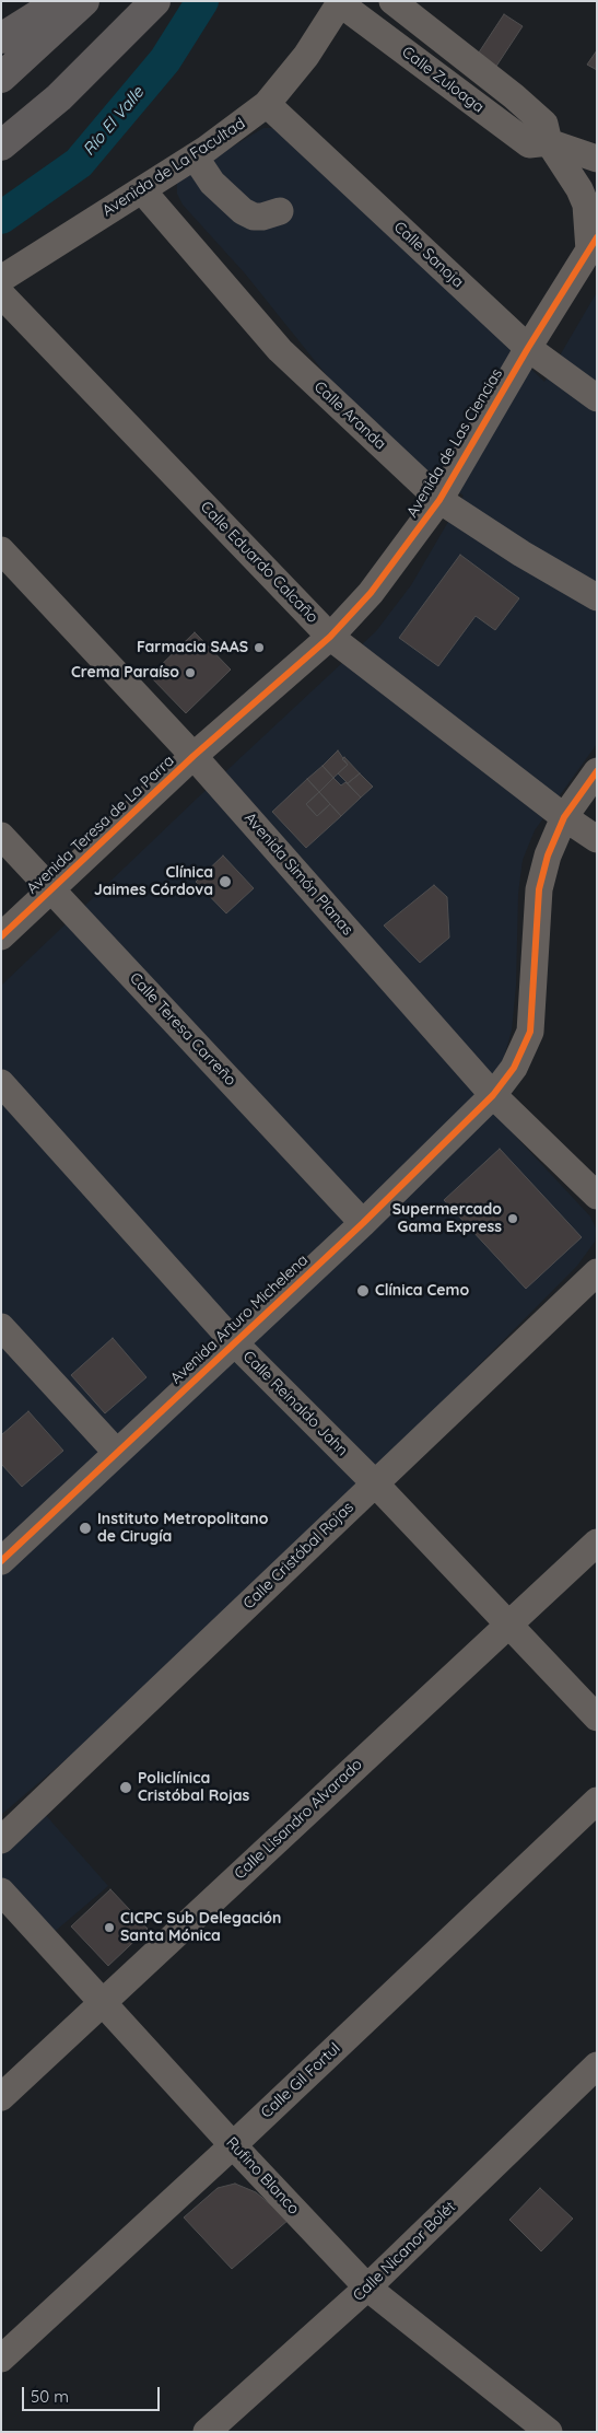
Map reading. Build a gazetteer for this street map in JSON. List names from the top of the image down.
{
  "streets": {
    "street": [
      "Calle Zuloaga",
      "Avenida de La Facultad",
      "Calle Sanoja",
      "Calle Aranda",
      "Avenida de Las Ciencias",
      "Calle Eduardo Calcaño",
      "Avenida Teresa de La Parra",
      "Avenida Simón Planas",
      "Calle Teresa Carreño",
      "Avenida Arturo Michelena",
      "Calle Reinaldo Jahn",
      "Calle Cristóbal Rojas",
      "Calle Lisandro Alvarado",
      "Calle Gil Fortul",
      "Rufino Blanco",
      "Calle Nicanor Bolét"
    ]
  },
  "crossings": [
    ["Calle Zuloaga", "Avenida de La Facultad"],
    ["Avenida de La Facultad", "Calle Sanoja"],
    ["Avenida de La Facultad", "Calle Aranda"],
    ["Calle Sanoja", "Avenida de Las Ciencias"],
    ["Calle Aranda", "Avenida de Las Ciencias"],
    ["Avenida de Las Ciencias", "Calle Eduardo Calcaño"],
    ["Avenida de Las Ciencias", "Avenida Teresa de La Parra"],
    ["Avenida de Las Ciencias", "Avenida Simón Planas"],
    ["Calle Eduardo Calcaño", "Avenida Arturo Michelena"],
    ["Avenida Teresa de La Parra", "Avenida Simón Planas"],
    ["Avenida Teresa de La Parra", "Calle Teresa Carreño"],
    ["Avenida Simón Planas", "Avenida Arturo Michelena"],
    ["Calle Teresa Carreño", "Avenida Arturo Michelena"],
    ["Avenida Arturo Michelena", "Calle Reinaldo Jahn"],
    ["Calle Reinaldo Jahn", "Calle Cristóbal Rojas"],
    ["Calle Reinaldo Jahn", "Calle Lisandro Alvarado"],
    ["Calle Lisandro Alvarado", "Rufino Blanco"],
    ["Calle Gil Fortul", "Rufino Blanco"],
    ["Rufino Blanco", "Calle Nicanor Bolét"]
  ],
  "water": ["Río El Valle"],
  "places": [
    "Farmacia SAAS",
    "Crema Paraíso",
    "Clínica Jaimes Córdova",
    "Supermercado Gama Express",
    "Clínica Cemo",
    "Instituto Metropolitano de Cirugía",
    "Policlínica Cristóbal Rojas",
    "CICPC Sub Delegación Santa Mónica"
  ],
  "scale_bar": "50 m"
}
